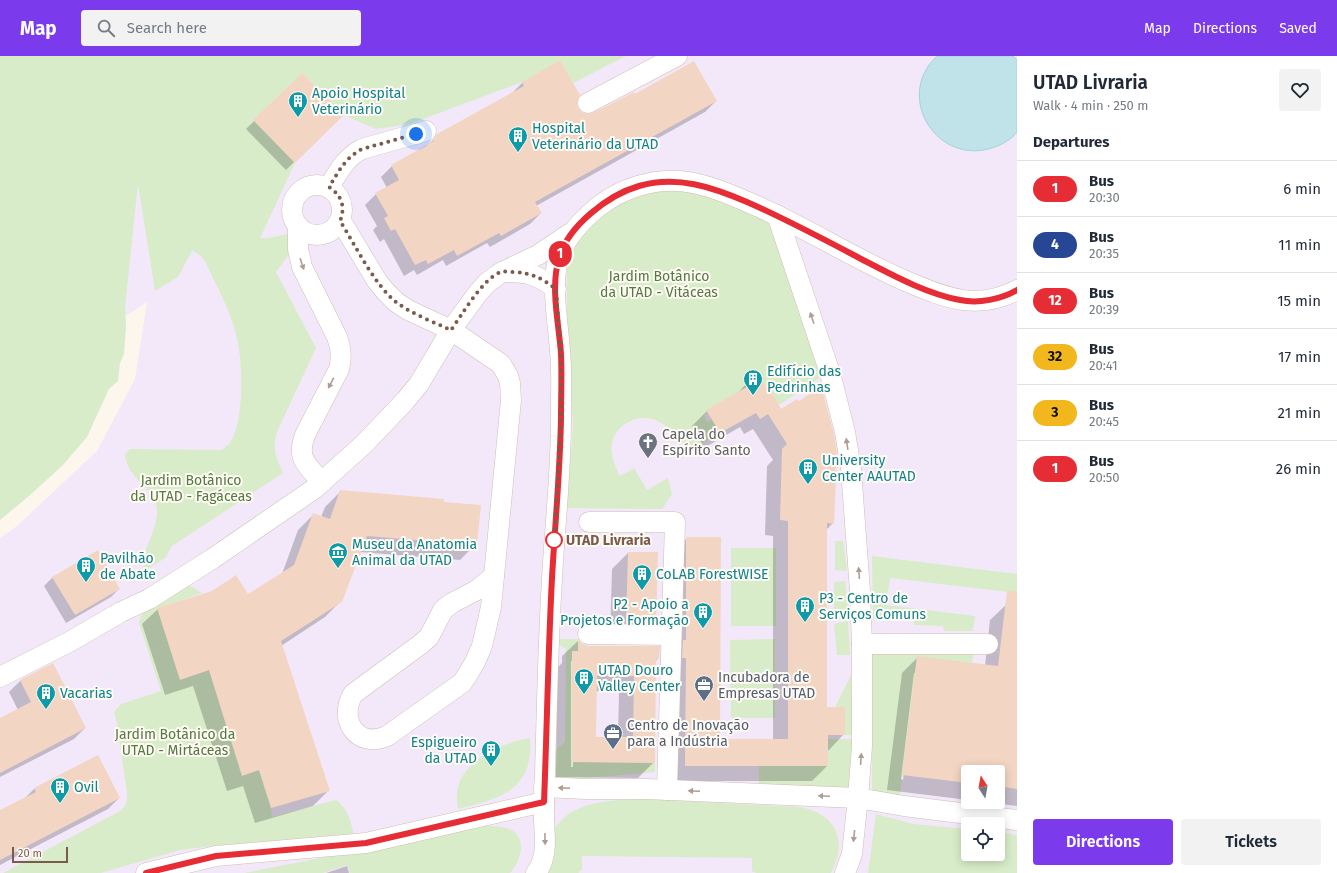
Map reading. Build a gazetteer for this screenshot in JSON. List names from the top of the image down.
{
  "parks": ["Jardim Botânico da UTAD - Vitáceas", "Jardim Botânico da UTAD - Fagáceas", "Jardim Botânico da UTAD - Mirtáceas"],
  "places": {
    "building": [
      "Apoio Hospital Veterinário",
      "Hospital Veterinário da UTAD",
      "Edifício das Pedrinhas",
      "University Center AAUTAD",
      "Pavilhão de Abate",
      "CoLAB ForestWISE",
      "P3 - Centro de Serviços Comuns",
      "P2 - Apoio a Projetos e Formação",
      "UTAD Douro Valley Center",
      "Vacarias",
      "Espigueiro da UTAD",
      "Ovil"
    ],
    "church": ["Capela do Espírito Santo"],
    "other": ["UTAD Livraria"],
    "museum": ["Museu da Anatomia Animal da UTAD"],
    "office": ["Incubadora de Empresas UTAD", "Centro de Inovação para a Indústria"]
  },
  "lines": ["bus line 1"],
  "scale_bar": "20 m",
  "north": "top",
  "page": {
    "header": "Map",
    "search": "Search here",
    "nav": ["Map", "Directions", "Saved"],
    "on_map": "1",
    "heading": [
      ["UTAD Livraria", "Walk · 4 min · 250 m"],
      "Departures"
    ],
    "list": [
      {
        "mark": "1",
        "name": "Bus",
        "note": "20:30",
        "value": "6 min"
      },
      {
        "mark": "4",
        "name": "Bus",
        "note": "20:35",
        "value": "11 min"
      },
      {
        "mark": "12",
        "name": "Bus",
        "note": "20:39",
        "value": "15 min"
      },
      {
        "mark": "32",
        "name": "Bus",
        "note": "20:41",
        "value": "17 min"
      },
      {
        "mark": "3",
        "name": "Bus",
        "note": "20:45",
        "value": "21 min"
      },
      {
        "mark": "1",
        "name": "Bus",
        "note": "20:50",
        "value": "26 min"
      }
    ],
    "buttons": ["Directions", "Tickets"],
    "scale": "20 m"
  }
}
